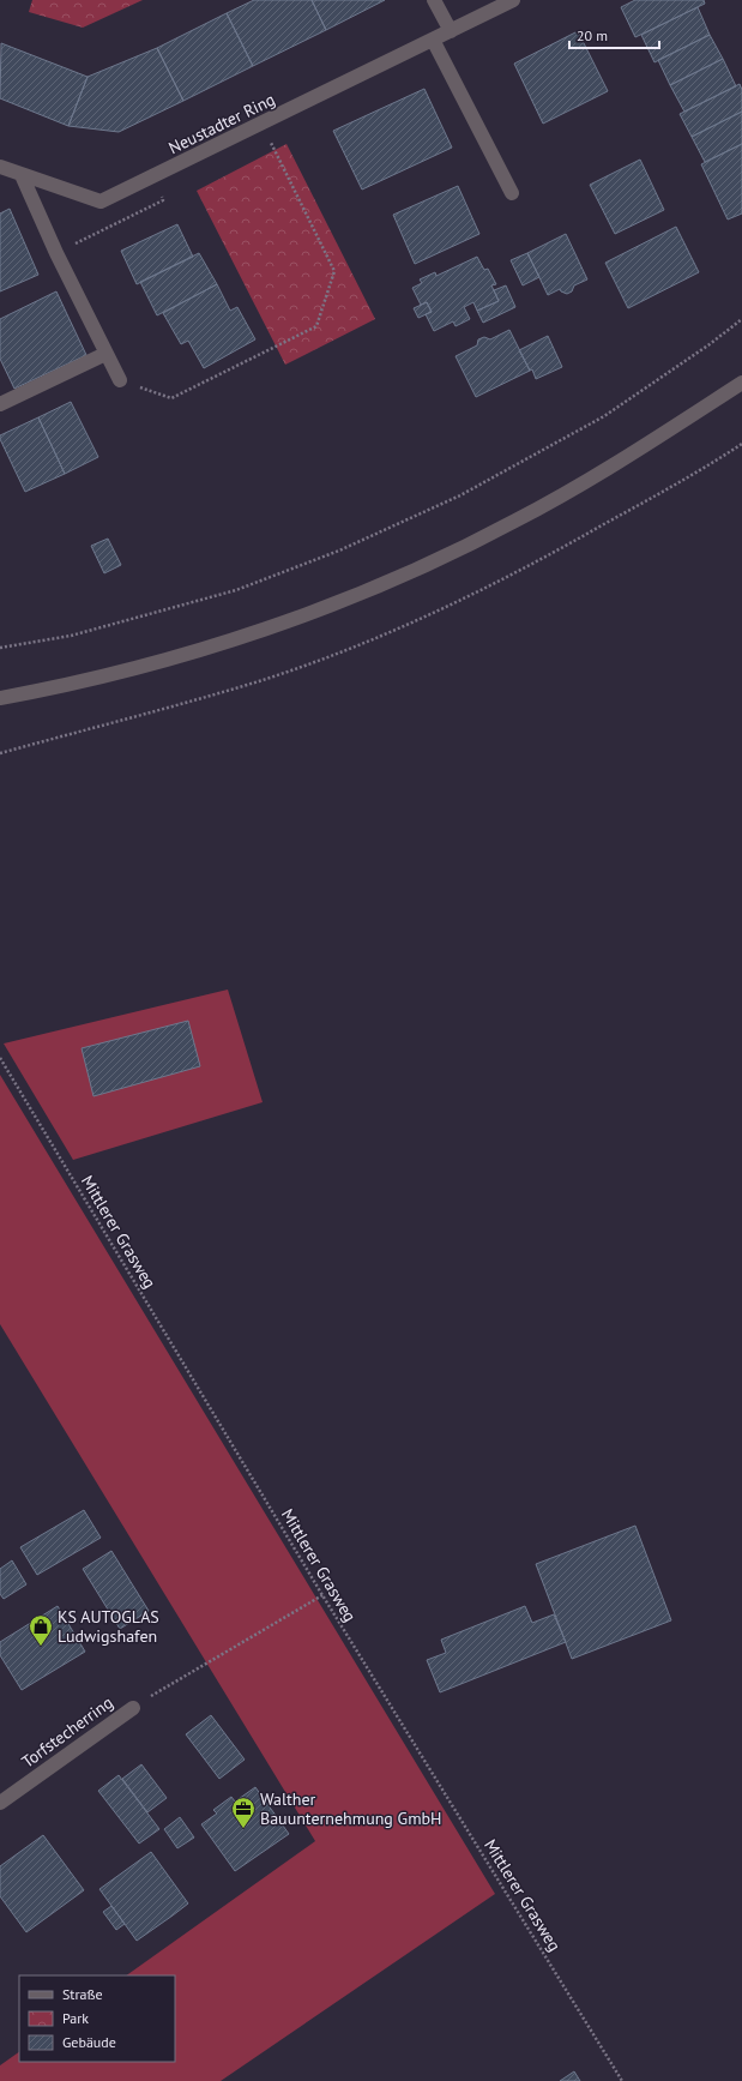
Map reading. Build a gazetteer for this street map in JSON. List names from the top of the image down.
{
  "streets": {
    "street": ["Neustadter Ring", "Torfstecherring"],
    "path": ["Mittlerer Grasweg"]
  },
  "places": {
    "shop": ["KS AUTOGLAS Ludwigshafen"],
    "office": ["Walther Bauunternehmung GmbH"]
  },
  "legend": ["Straße", "Park", "Gebäude"],
  "scale_bar": "20 m"
}
